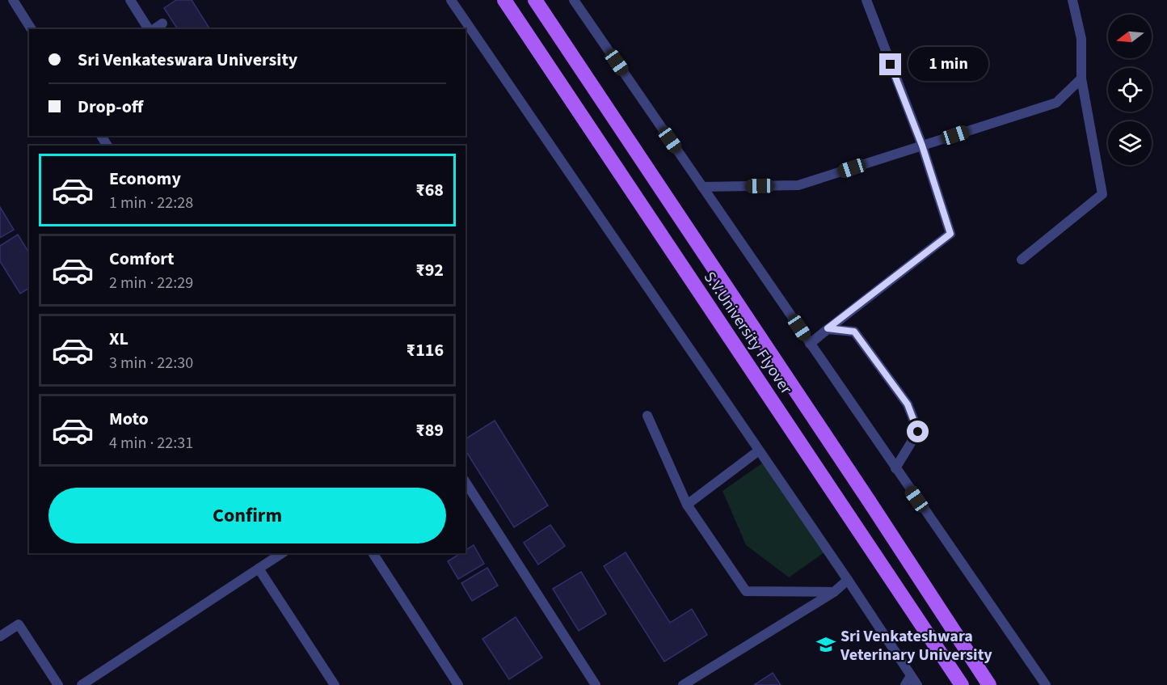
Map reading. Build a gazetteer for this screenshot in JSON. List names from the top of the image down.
{
  "streets": {
    "main road": ["S.V.University Flyover"]
  },
  "places": {
    "school or university": ["Sri Venkateshwara Veterinary University"]
  },
  "north": "left",
  "page": {
    "banner": ["Sri Venkateswara University", "Drop-off"],
    "bubble": "1 min",
    "list": [
      {
        "name": "Economy",
        "note": "1 min · 22:28",
        "value": "₹68"
      },
      {
        "name": "Comfort",
        "note": "2 min · 22:29",
        "value": "₹92"
      },
      {
        "name": "XL",
        "note": "3 min · 22:30",
        "value": "₹116"
      },
      {
        "name": "Moto",
        "note": "4 min · 22:31",
        "value": "₹89"
      }
    ],
    "buttons": "Confirm"
  }
}
